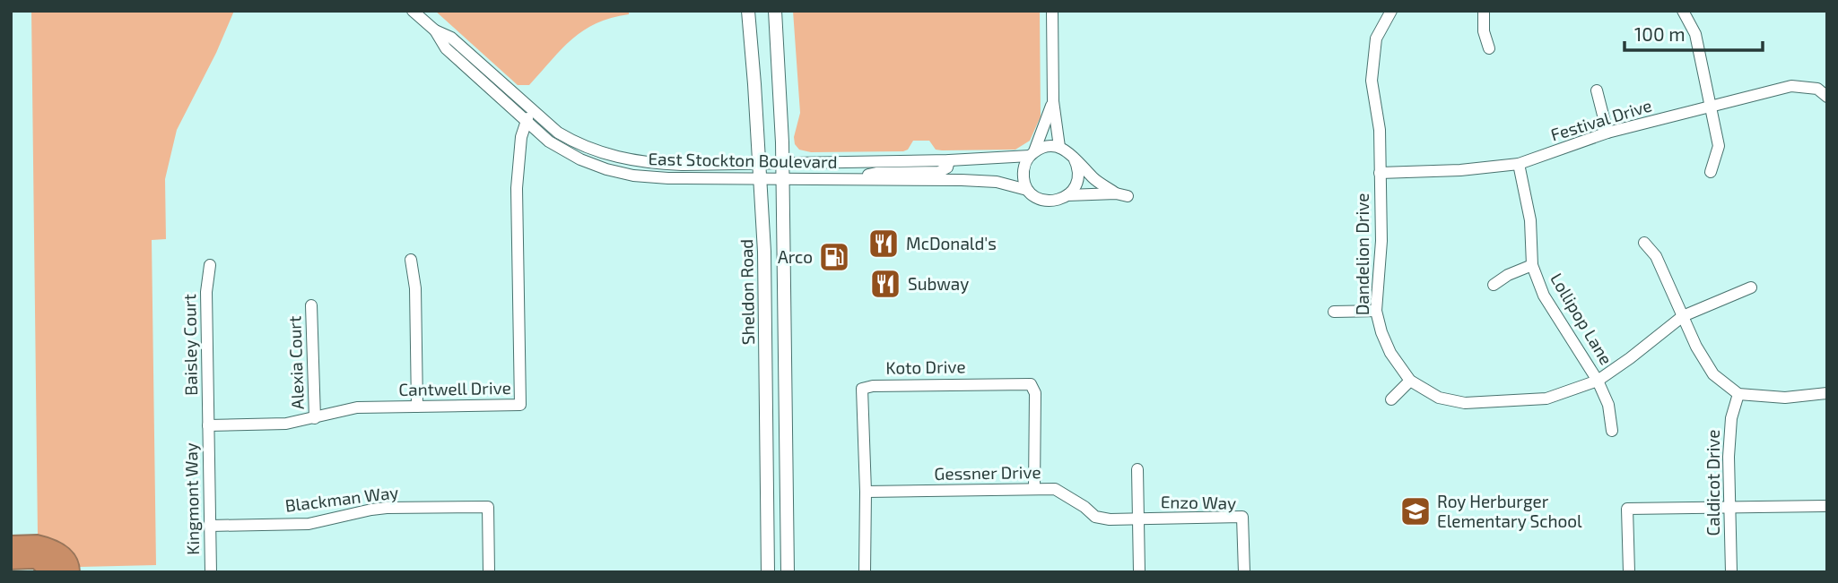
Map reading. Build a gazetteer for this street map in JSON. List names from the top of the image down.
{
  "streets": {
    "main road": ["Sheldon Road"],
    "street": [
      "Festival Drive",
      "East Stockton Boulevard",
      "Dandelion Drive",
      "Lollipop Lane",
      "Baisley Court",
      "Alexia Court",
      "Koto Drive",
      "Cantwell Drive",
      "Gessner Drive",
      "Caldicot Drive",
      "Kingmont Way",
      "Blackman Way",
      "Enzo Way"
    ]
  },
  "crossings": [
    ["Festival Drive", "Dandelion Drive"],
    ["Festival Drive", "Lollipop Lane"],
    ["East Stockton Boulevard", "Sheldon Road"],
    ["East Stockton Boulevard", "Cantwell Drive"],
    ["Dandelion Drive", "Lollipop Lane"],
    ["Baisley Court", "Cantwell Drive"],
    ["Baisley Court", "Kingmont Way"],
    ["Alexia Court", "Cantwell Drive"],
    ["Koto Drive", "Gessner Drive"],
    ["Cantwell Drive", "Kingmont Way"],
    ["Gessner Drive", "Enzo Way"],
    ["Kingmont Way", "Blackman Way"]
  ],
  "places": {
    "restaurant": ["McDonald's", "Subway"],
    "fuel station": ["Arco"],
    "school or university": ["Roy Herburger Elementary School"]
  },
  "scale_bar": "100 m"
}
